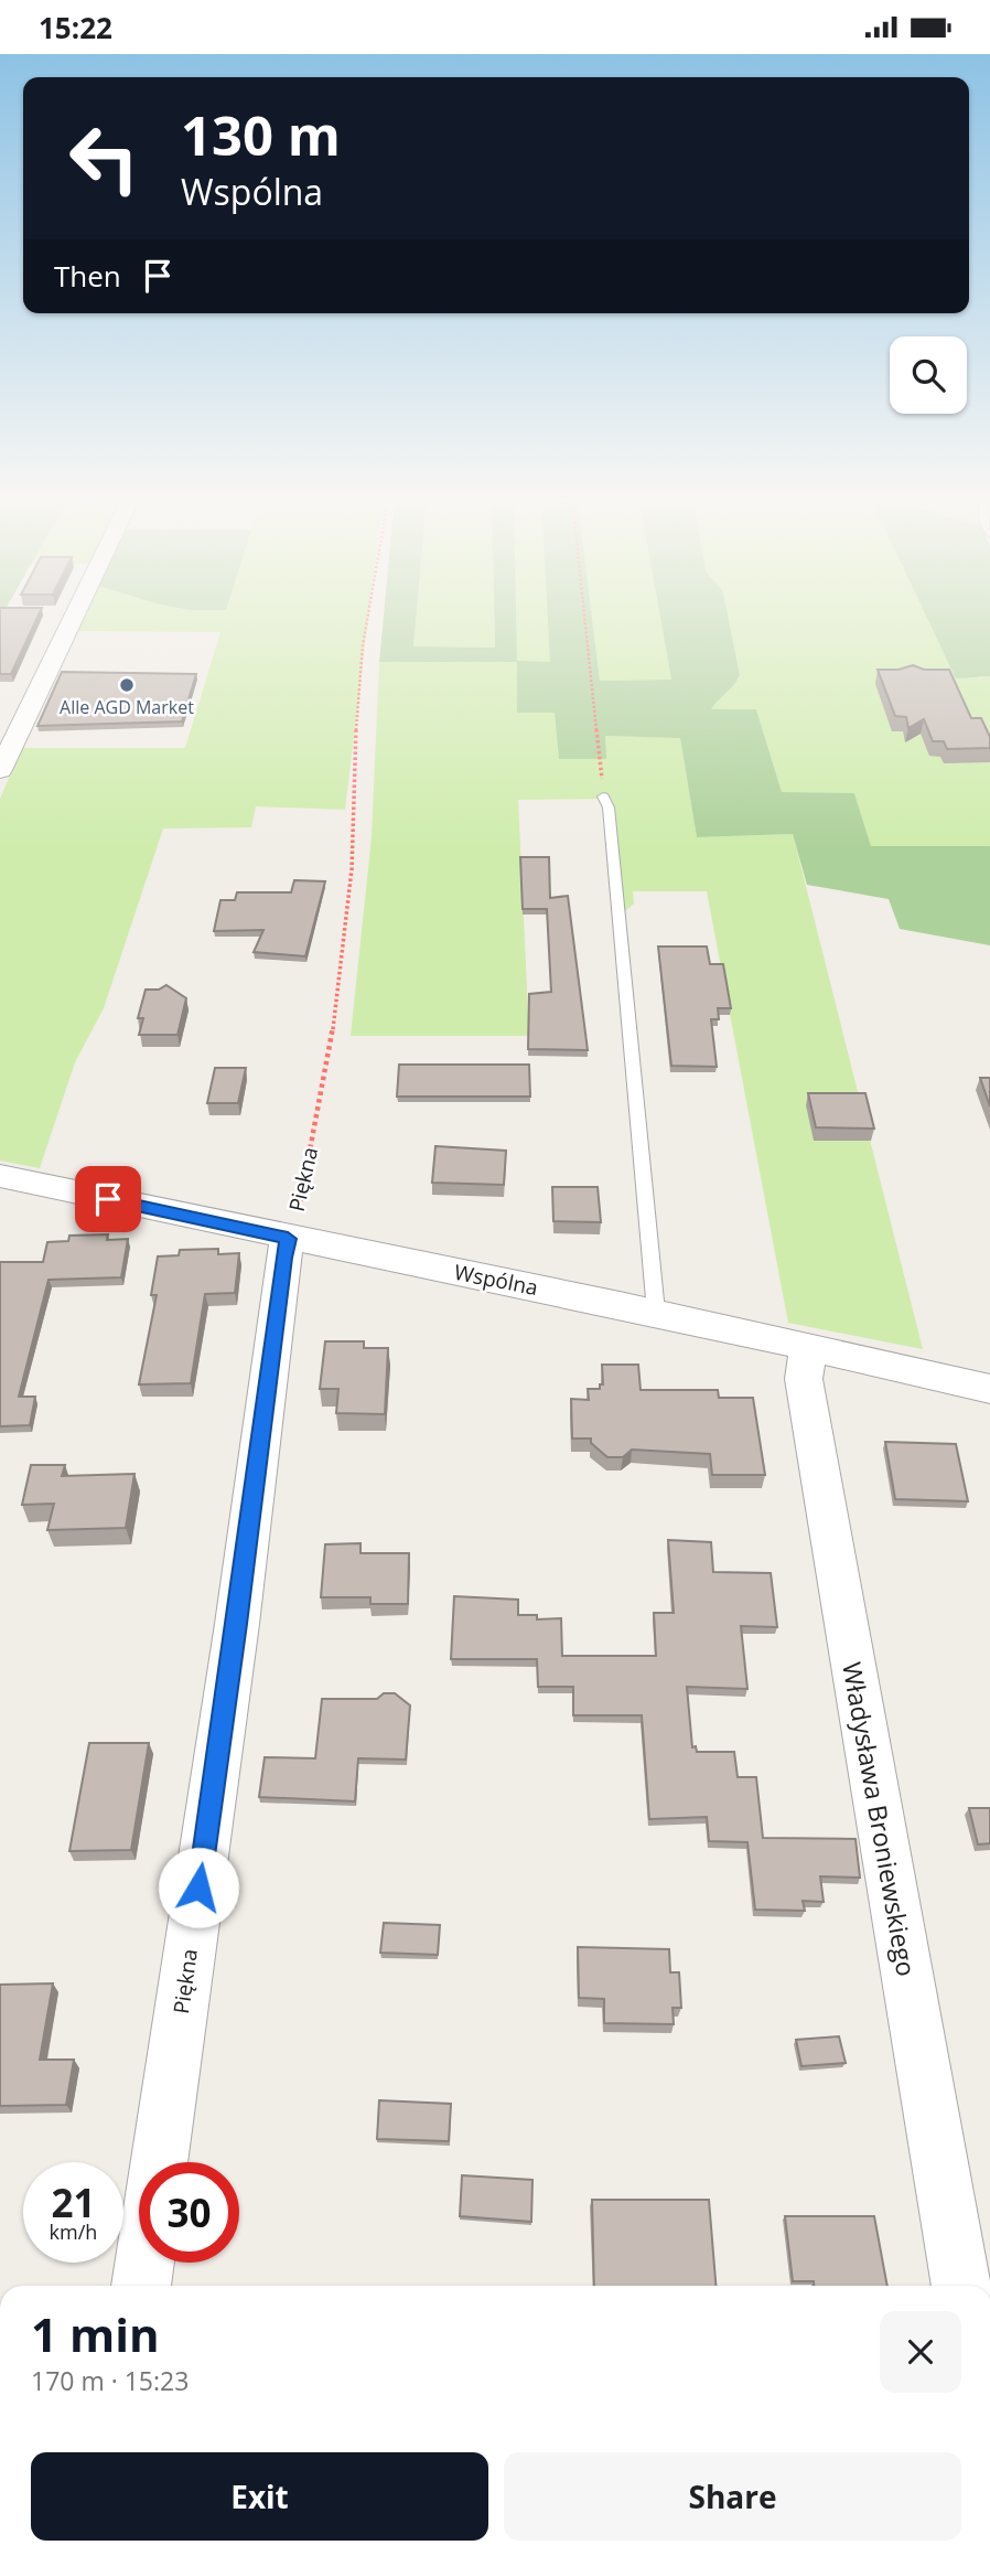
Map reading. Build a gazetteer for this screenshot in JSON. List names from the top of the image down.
{
  "streets": {
    "street": ["Piękna", "Wspólna", "Władysława Broniewskiego"]
  },
  "crossings": [
    ["Piękna", "Wspólna"],
    ["Wspólna", "Władysława Broniewskiego"]
  ],
  "places": ["Alle AGD Market"],
  "page": {
    "status": "15:22",
    "turn": ["130 m", "Wspólna"],
    "then": "Then",
    "speed": "21 km/h",
    "limit": "30",
    "heading": ["1 min", "170 m · 15:23"],
    "buttons": ["Exit", "Share"]
  }
}
